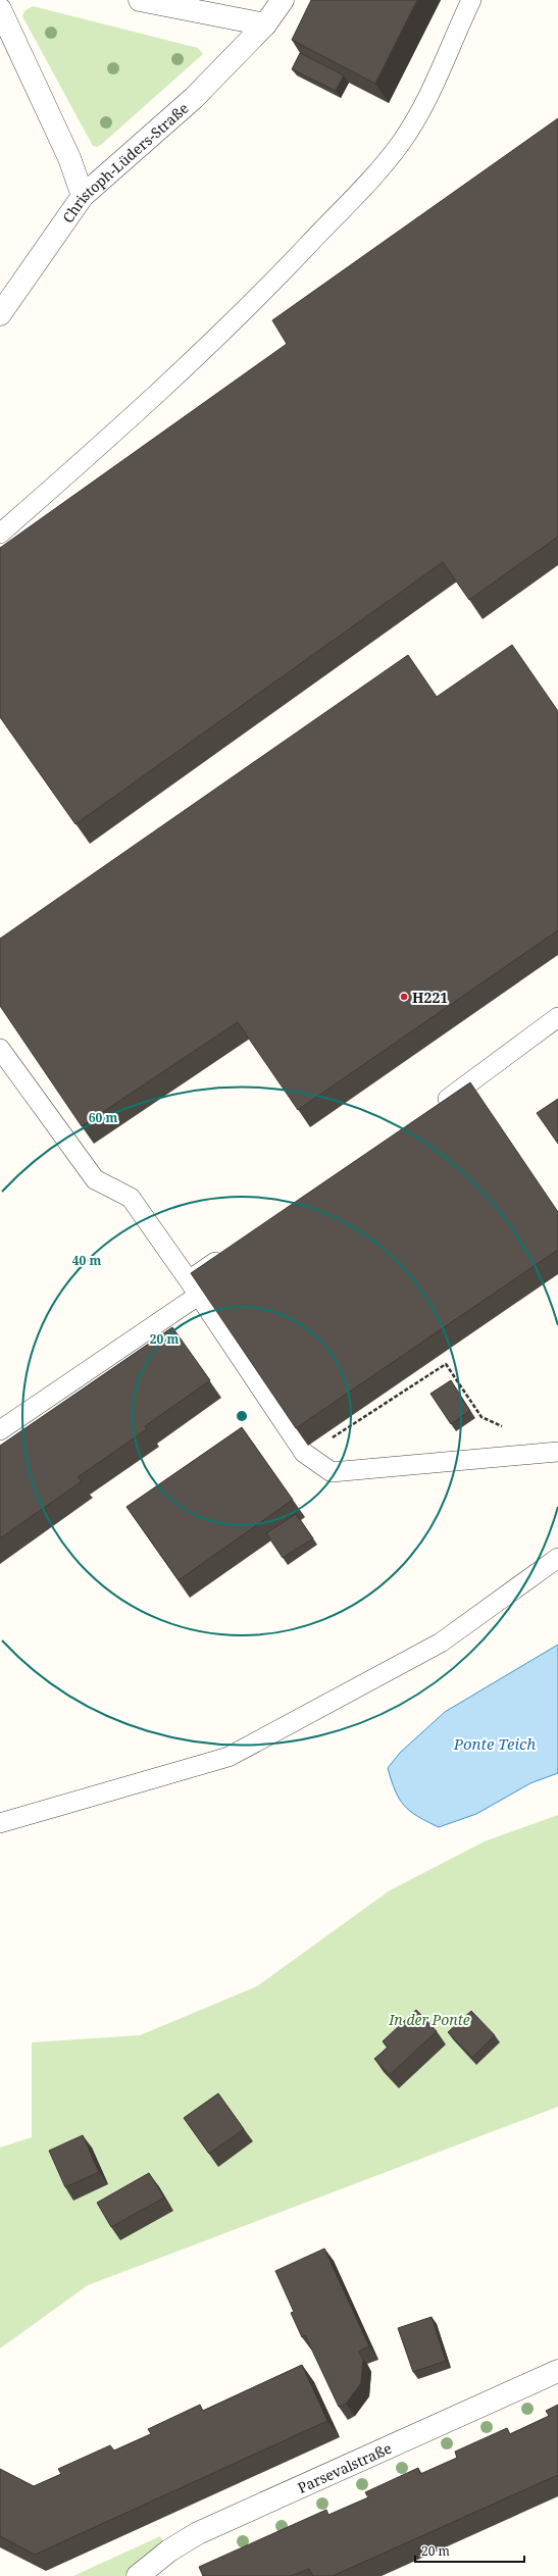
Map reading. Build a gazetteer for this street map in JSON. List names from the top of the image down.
{
  "streets": {
    "street": ["Christoph-Lüders-Straße", "Parsevalstraße"]
  },
  "water": ["Ponte Teich"],
  "parks": ["In der Ponte"],
  "places": ["H221"],
  "scale_bar": "20 m",
  "rings": ["60 m", "40 m", "20 m"]
}
